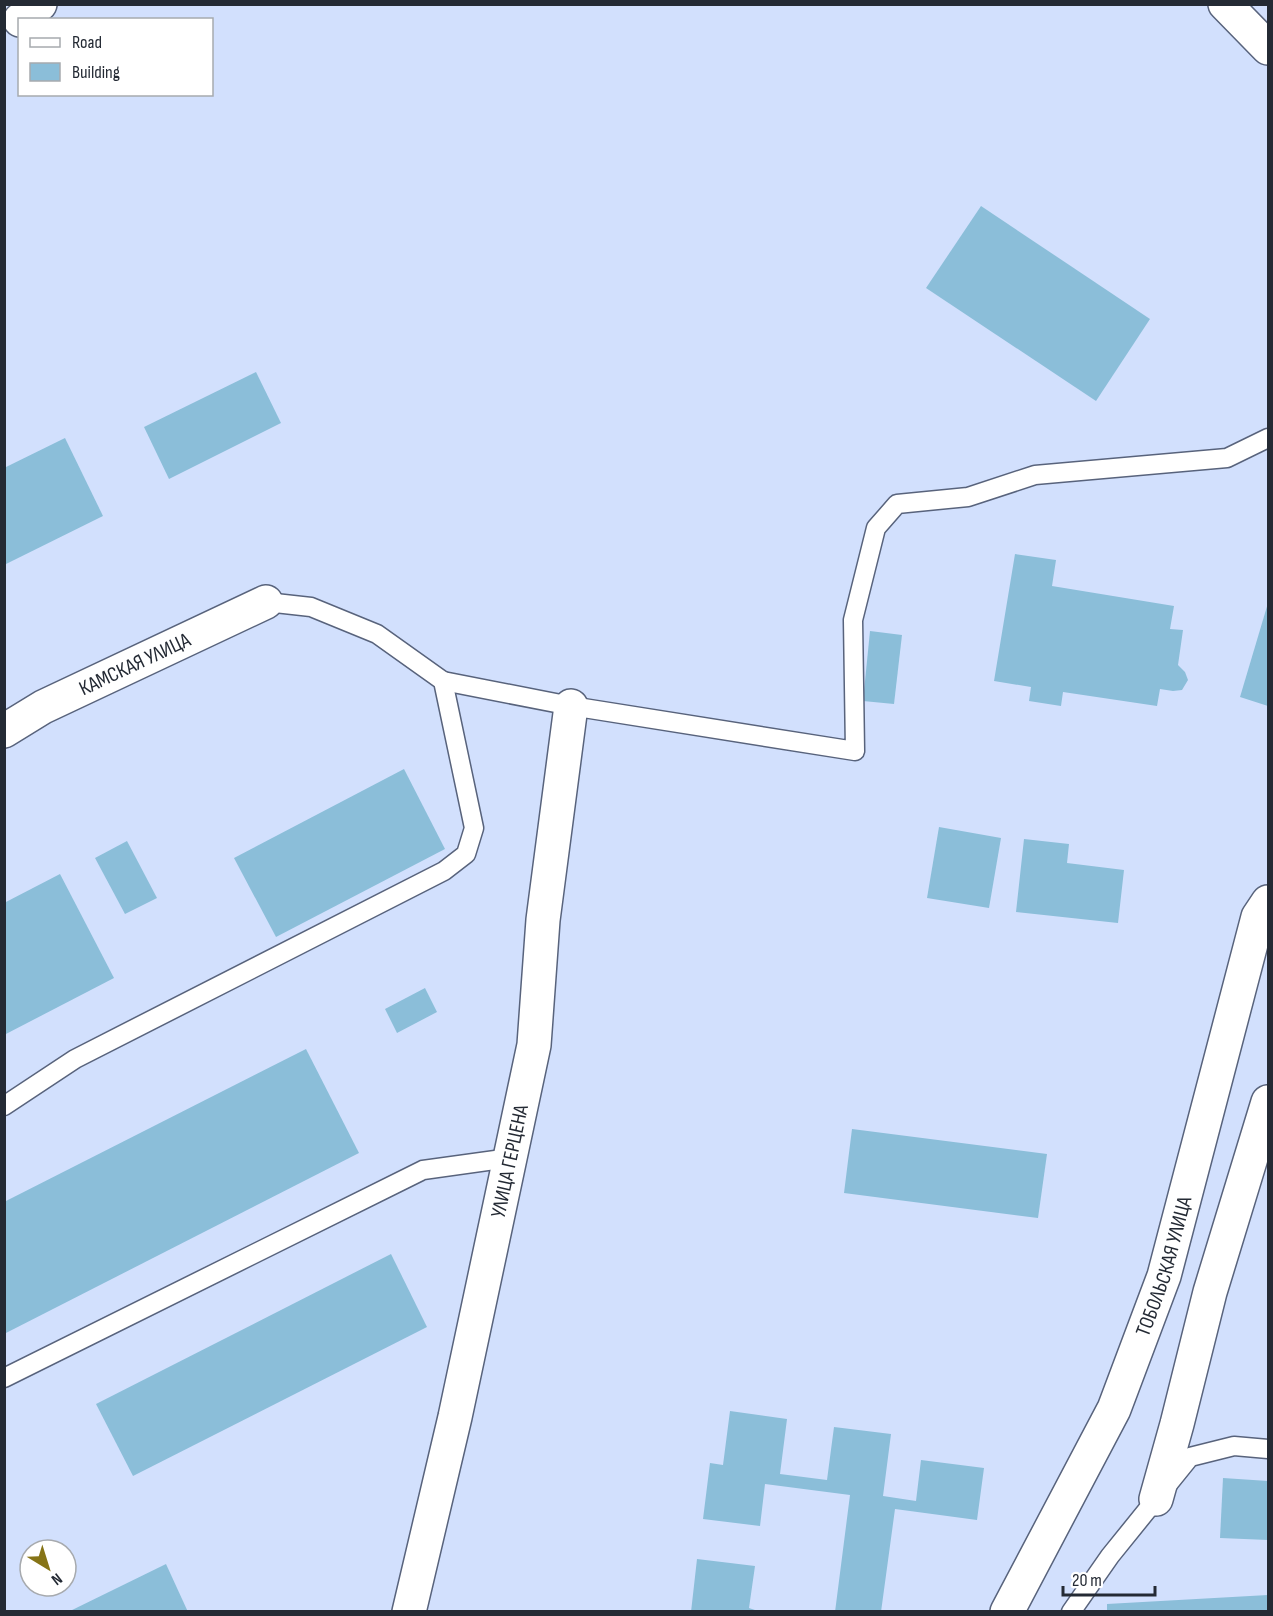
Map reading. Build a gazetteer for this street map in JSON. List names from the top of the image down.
{
  "streets": {
    "street": ["КАМСКАЯ УЛИЦА", "УЛИЦА ГЕРЦЕНА", "ТОБОЛЬСКАЯ УЛИЦА"]
  },
  "legend": ["Road", "Building"],
  "scale_bar": "20 m",
  "north": "bottom right"
}
